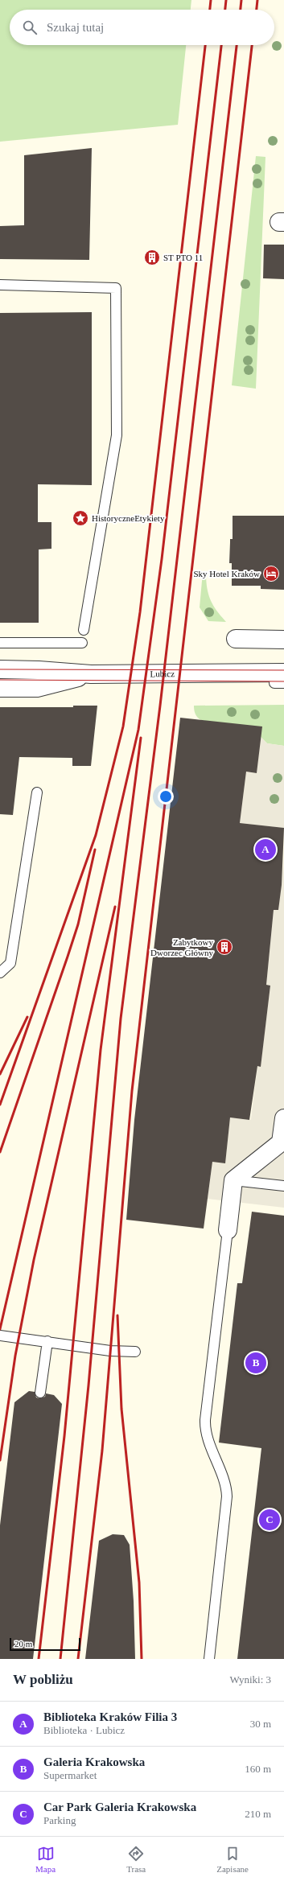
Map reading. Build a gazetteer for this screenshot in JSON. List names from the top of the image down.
{
  "streets": {
    "street": ["Lubicz"]
  },
  "places": {
    "building": ["ST PTO 11", "Zabytkowy Dworzec Główny"],
    "place": ["HistoryczneEtykiety"],
    "hotel": ["Sky Hotel Kraków"]
  },
  "scale_bar": "20 m",
  "page": {
    "search": "Szukaj tutaj",
    "pins": ["A", "B", "C"],
    "scale": "20 m",
    "heading": ["W pobliżu", "Wyniki: 3"],
    "list": [
      {
        "mark": "A",
        "name": "Biblioteka Kraków Filia 3",
        "note": "Biblioteka · Lubicz",
        "value": "30 m"
      },
      {
        "mark": "B",
        "name": "Galeria Krakowska",
        "note": "Supermarket",
        "value": "160 m"
      },
      {
        "mark": "C",
        "name": "Car Park Galeria Krakowska",
        "note": "Parking",
        "value": "210 m"
      }
    ],
    "nav": ["Mapa", "Trasa", "Zapisane"]
  }
}
